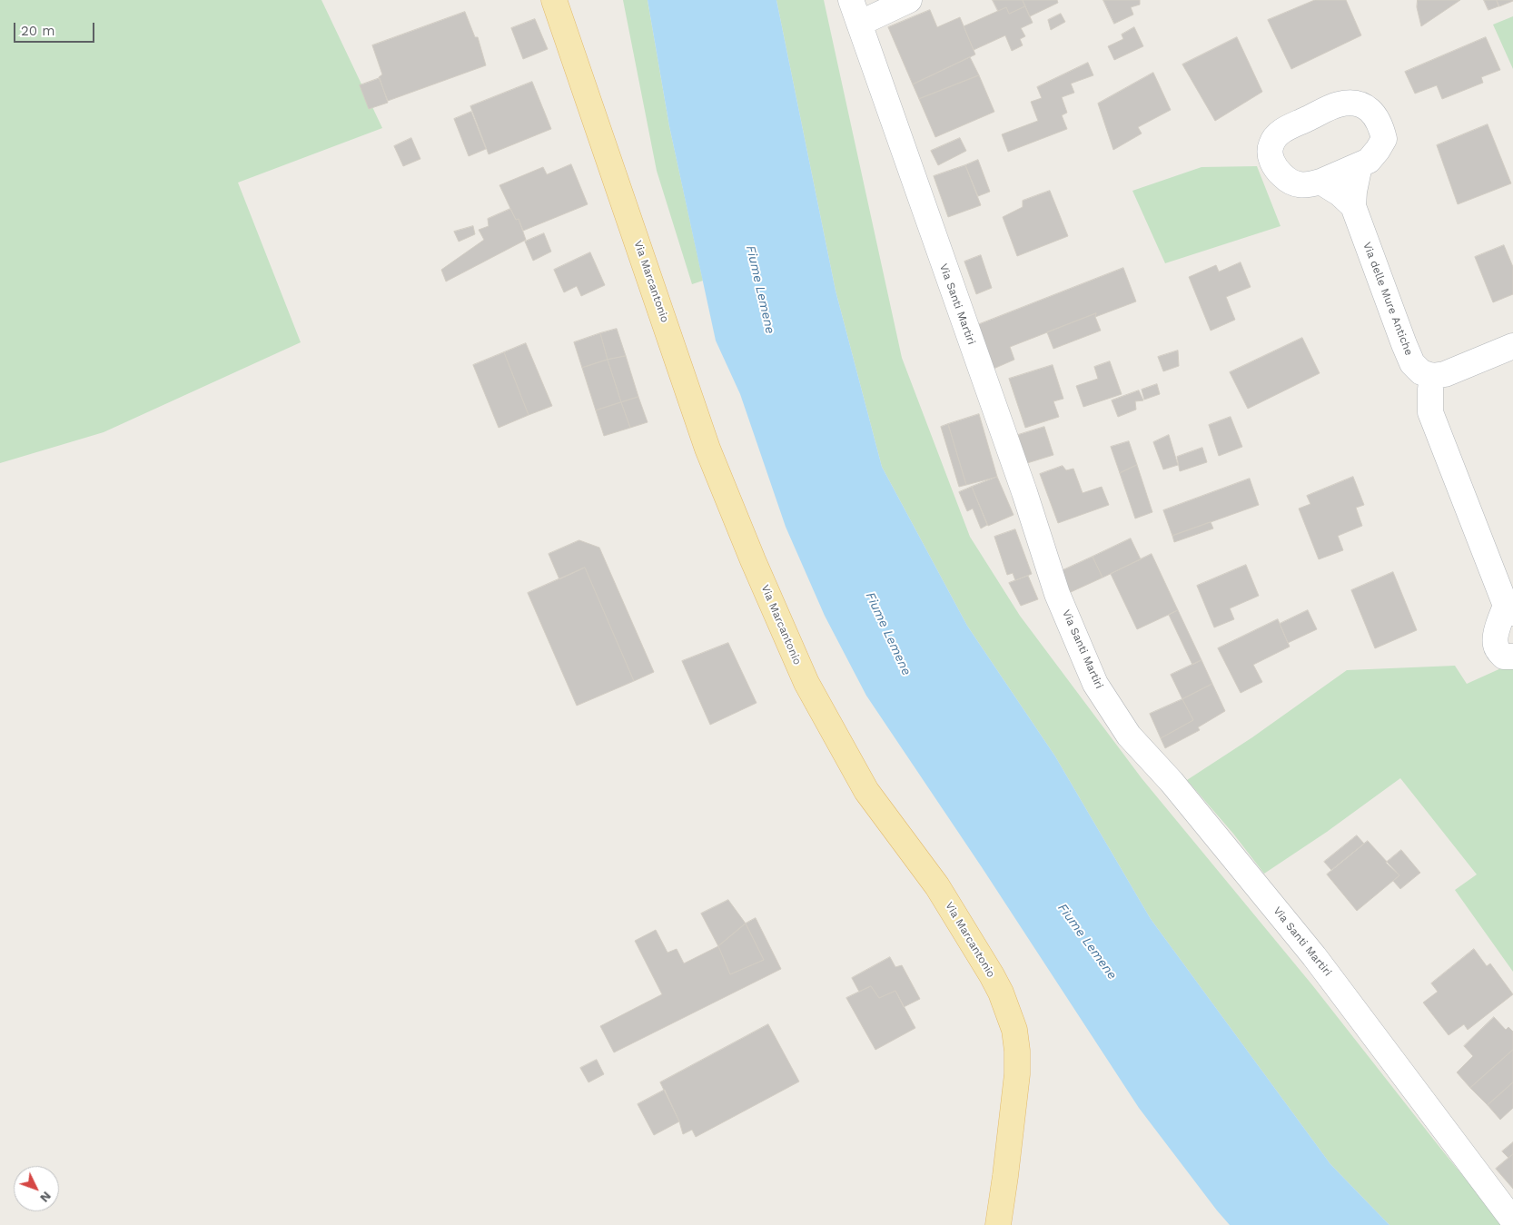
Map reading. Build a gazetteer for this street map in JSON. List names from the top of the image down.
{
  "streets": {
    "main road": ["Via Marcantonio"],
    "street": ["Via delle Mure Antiche", "Via Santi Martiri"]
  },
  "water": ["Fiume Lemene"],
  "scale_bar": "20 m",
  "north": "bottom right"
}
